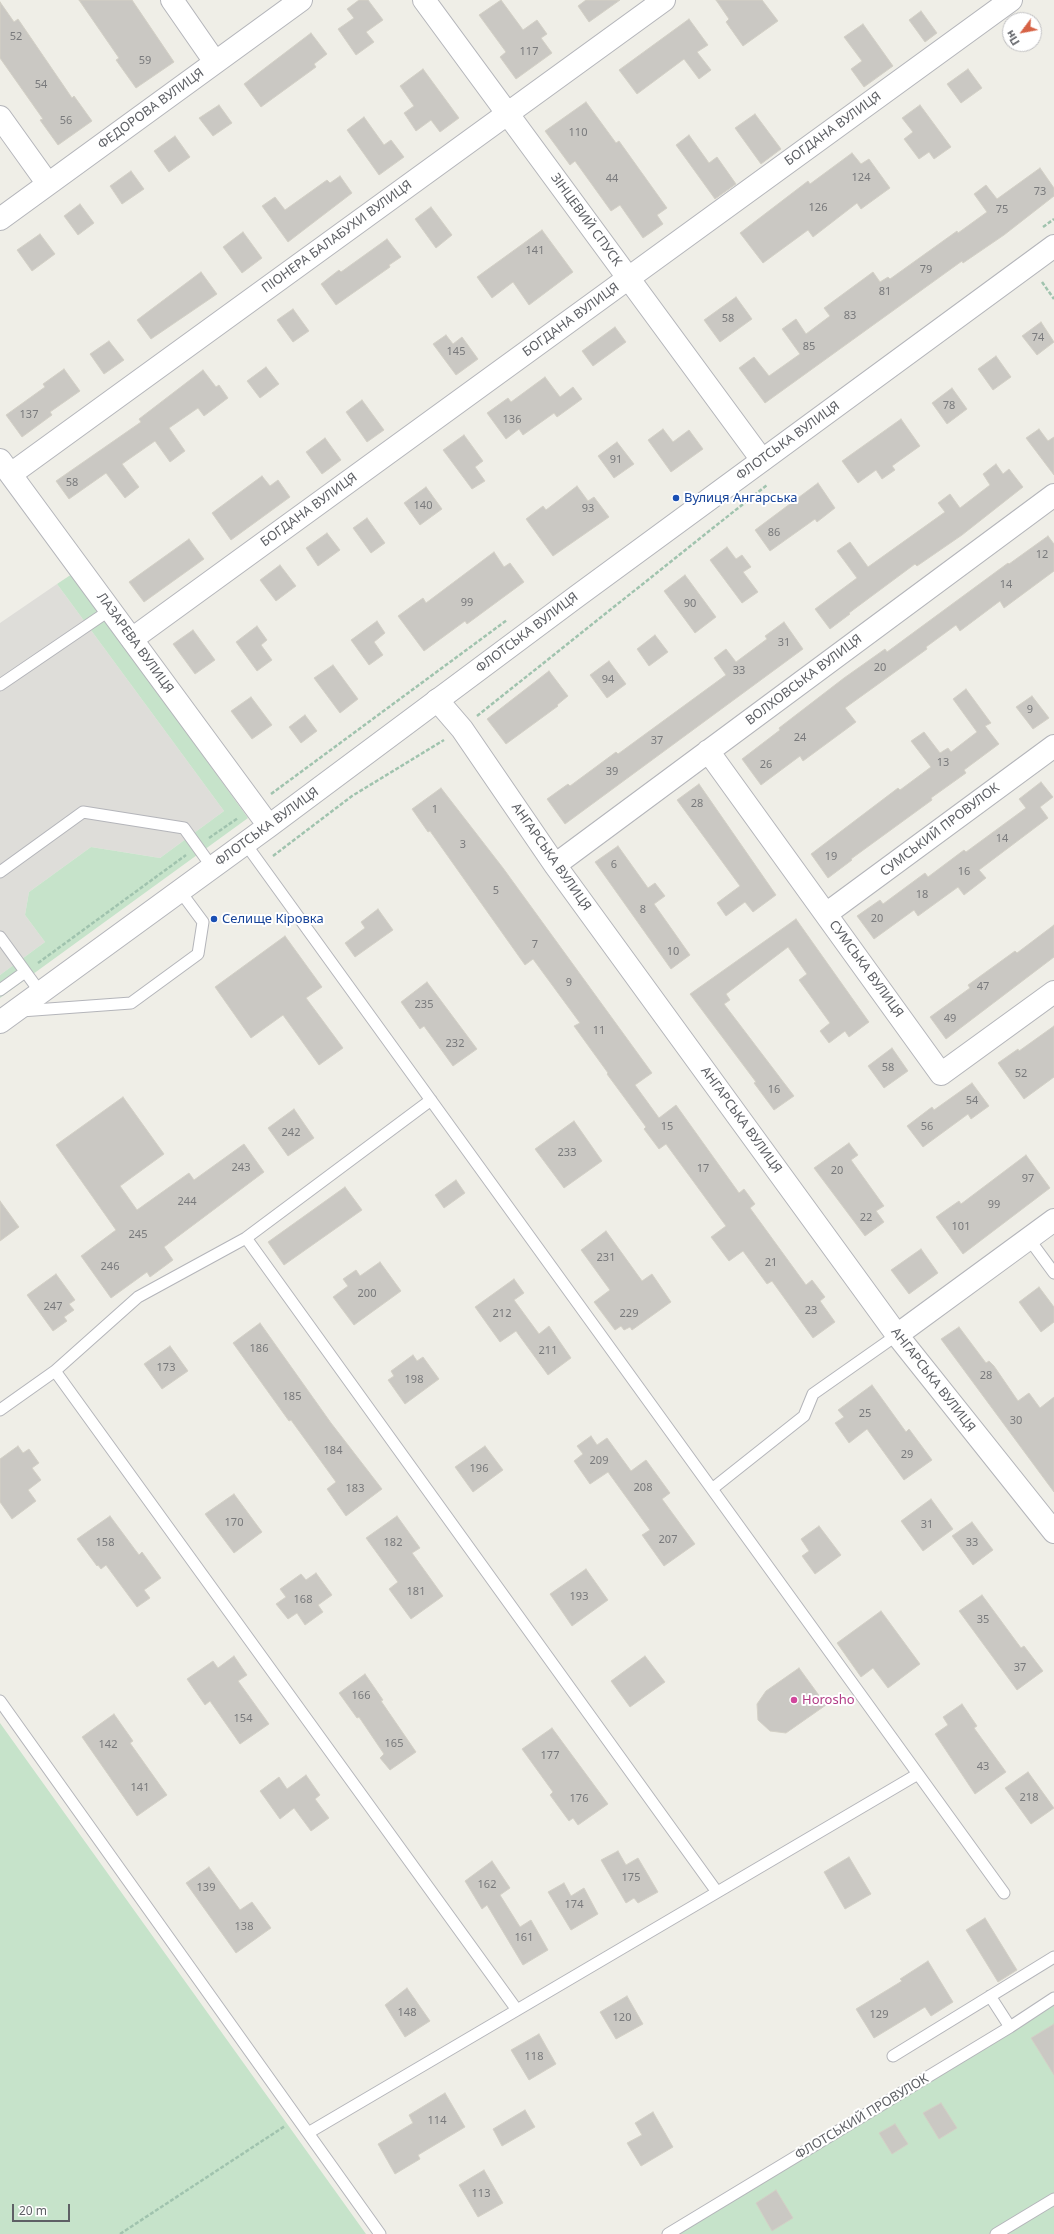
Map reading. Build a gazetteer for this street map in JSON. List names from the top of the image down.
{
  "streets": {
    "street": [
      "ФЕДОРОВА ВУЛИЦЯ",
      "БОГДАНА ВУЛИЦЯ",
      "ЗІНЦЕВИЙ СПУСК",
      "ПІОНЕРА БАЛАБУХИ ВУЛИЦЯ",
      "ФЛОТСЬКА ВУЛИЦЯ",
      "ЛАЗАРЕВА ВУЛИЦЯ",
      "ВОЛХОВСЬКА ВУЛИЦЯ",
      "СУМСЬКИЙ ПРОВУЛОК",
      "АНГАРСЬКА ВУЛИЦЯ",
      "СУМСЬКА ВУЛИЦЯ"
    ],
    "lane": ["ФЛОТСЬКИЙ ПРОВУЛОК"]
  },
  "crossings": [
    ["БОГДАНА ВУЛИЦЯ", "ЗІНЦЕВИЙ СПУСК"],
    ["БОГДАНА ВУЛИЦЯ", "ЛАЗАРЕВА ВУЛИЦЯ"],
    ["ЗІНЦЕВИЙ СПУСК", "ПІОНЕРА БАЛАБУХИ ВУЛИЦЯ"],
    ["ЗІНЦЕВИЙ СПУСК", "ФЛОТСЬКА ВУЛИЦЯ"],
    ["ПІОНЕРА БАЛАБУХИ ВУЛИЦЯ", "ЛАЗАРЕВА ВУЛИЦЯ"],
    ["ФЛОТСЬКА ВУЛИЦЯ", "ЛАЗАРЕВА ВУЛИЦЯ"],
    ["ФЛОТСЬКА ВУЛИЦЯ", "АНГАРСЬКА ВУЛИЦЯ"],
    ["ВОЛХОВСЬКА ВУЛИЦЯ", "АНГАРСЬКА ВУЛИЦЯ"],
    ["ВОЛХОВСЬКА ВУЛИЦЯ", "СУМСЬКА ВУЛИЦЯ"],
    ["СУМСЬКИЙ ПРОВУЛОК", "СУМСЬКА ВУЛИЦЯ"]
  ],
  "places": ["Вулиця Ангарська", "Селище Кіровка", "Horosho"],
  "house_numbers": [
    "52",
    "117",
    "59",
    "54",
    "56",
    "110",
    "124",
    "44",
    "73",
    "126",
    "75",
    "141",
    "79",
    "81",
    "83",
    "58",
    "74",
    "85",
    "145",
    "78",
    "137",
    "136",
    "91",
    "58",
    "140",
    "93",
    "86",
    "12",
    "14",
    "99",
    "90",
    "31",
    "20",
    "33",
    "94",
    "9",
    "24",
    "37",
    "13",
    "26",
    "39",
    "28",
    "1",
    "14",
    "3",
    "19",
    "6",
    "16",
    "5",
    "18",
    "8",
    "20",
    "7",
    "10",
    "9",
    "47",
    "235",
    "49",
    "11",
    "232",
    "58",
    "52",
    "16",
    "54",
    "15",
    "56",
    "242",
    "233",
    "243",
    "17",
    "20",
    "97",
    "244",
    "99",
    "22",
    "101",
    "245",
    "231",
    "21",
    "246",
    "200",
    "247",
    "23",
    "212",
    "229",
    "186",
    "211",
    "173",
    "28",
    "198",
    "185",
    "25",
    "30",
    "184",
    "29",
    "209",
    "196",
    "208",
    "183",
    "170",
    "31",
    "207",
    "158",
    "182",
    "33",
    "181",
    "193",
    "168",
    "35",
    "37",
    "166",
    "154",
    "165",
    "142",
    "177",
    "43",
    "141",
    "218",
    "176",
    "175",
    "162",
    "139",
    "174",
    "138",
    "161",
    "148",
    "129",
    "120",
    "118",
    "114",
    "113"
  ],
  "scale_bar": "20 m",
  "north": "bottom left"
}
